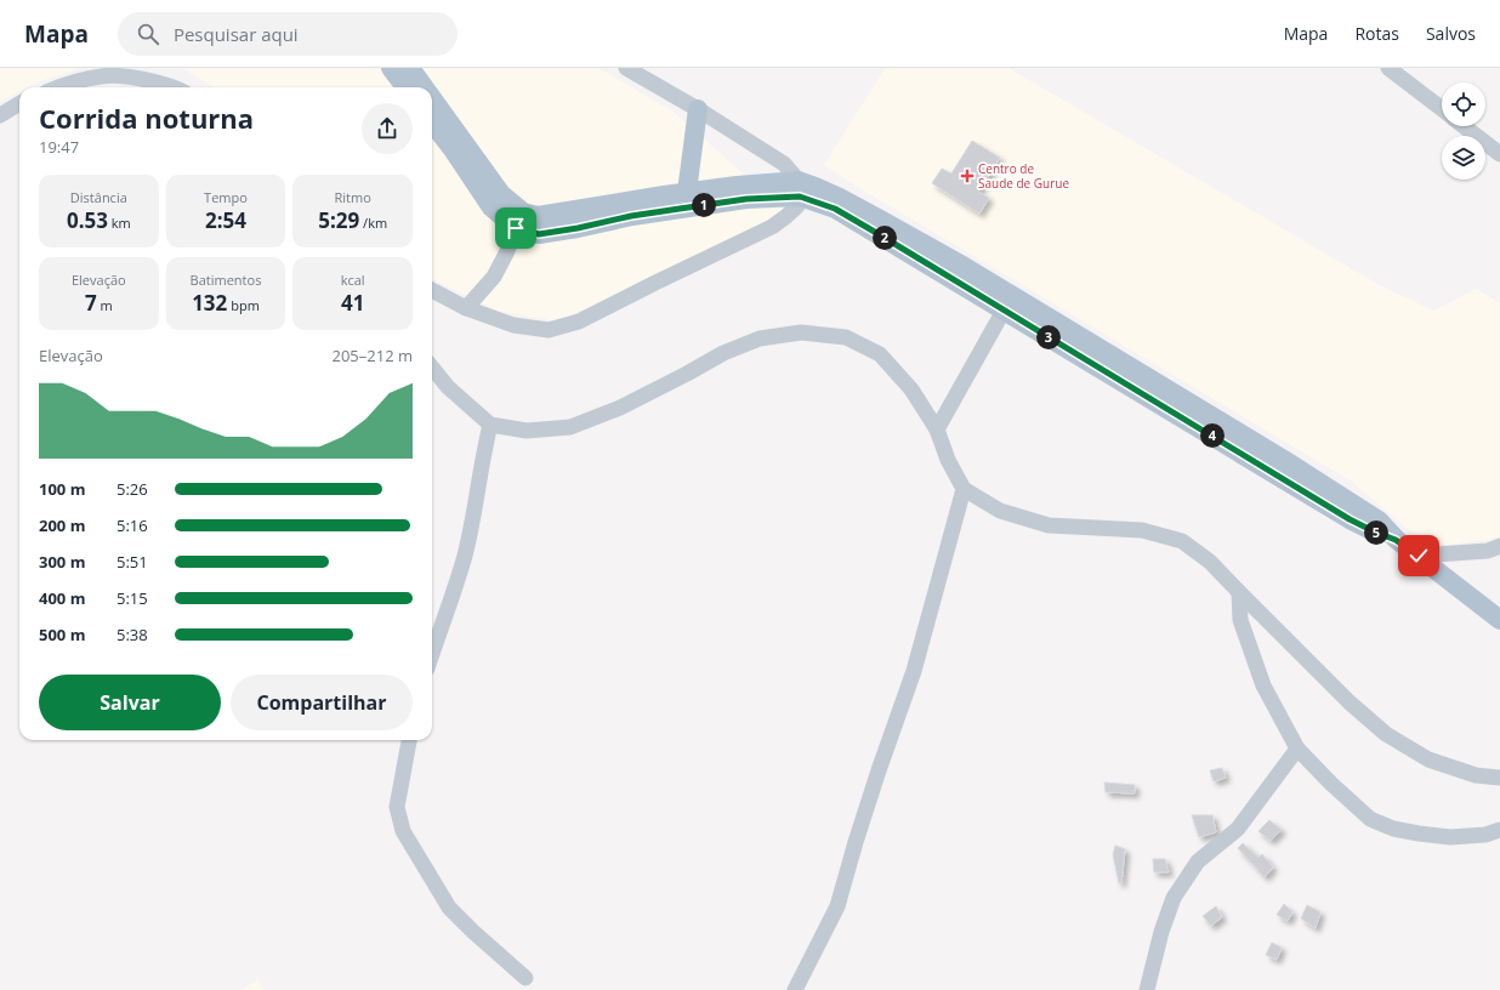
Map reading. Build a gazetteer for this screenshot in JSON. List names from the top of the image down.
{
  "places": {
    "health": ["Centro de Saude de Gurue"]
  },
  "page": {
    "header": "Mapa",
    "search": "Pesquisar aqui",
    "nav": ["Mapa", "Rotas", "Salvos"],
    "heading": ["Corrida noturna", "19:47"],
    "stats": [
      ["Distância", "0.53 km"],
      ["Tempo", "2:54"],
      ["Ritmo", "5:29 /km"],
      ["Elevação", "7 m"],
      ["Batimentos", "132 bpm"],
      ["kcal", "41"]
    ],
    "pins": [
      "1",
      "2",
      "3",
      "4",
      "5"
    ],
    "chart": ["Elevação", "205–212 m"],
    "list": [
      {
        "name": "100 m",
        "note": "5:26"
      },
      {
        "name": "200 m",
        "note": "5:16"
      },
      {
        "name": "300 m",
        "note": "5:51"
      },
      {
        "name": "400 m",
        "note": "5:15"
      },
      {
        "name": "500 m",
        "note": "5:38"
      }
    ],
    "buttons": ["Salvar", "Compartilhar"]
  }
}
